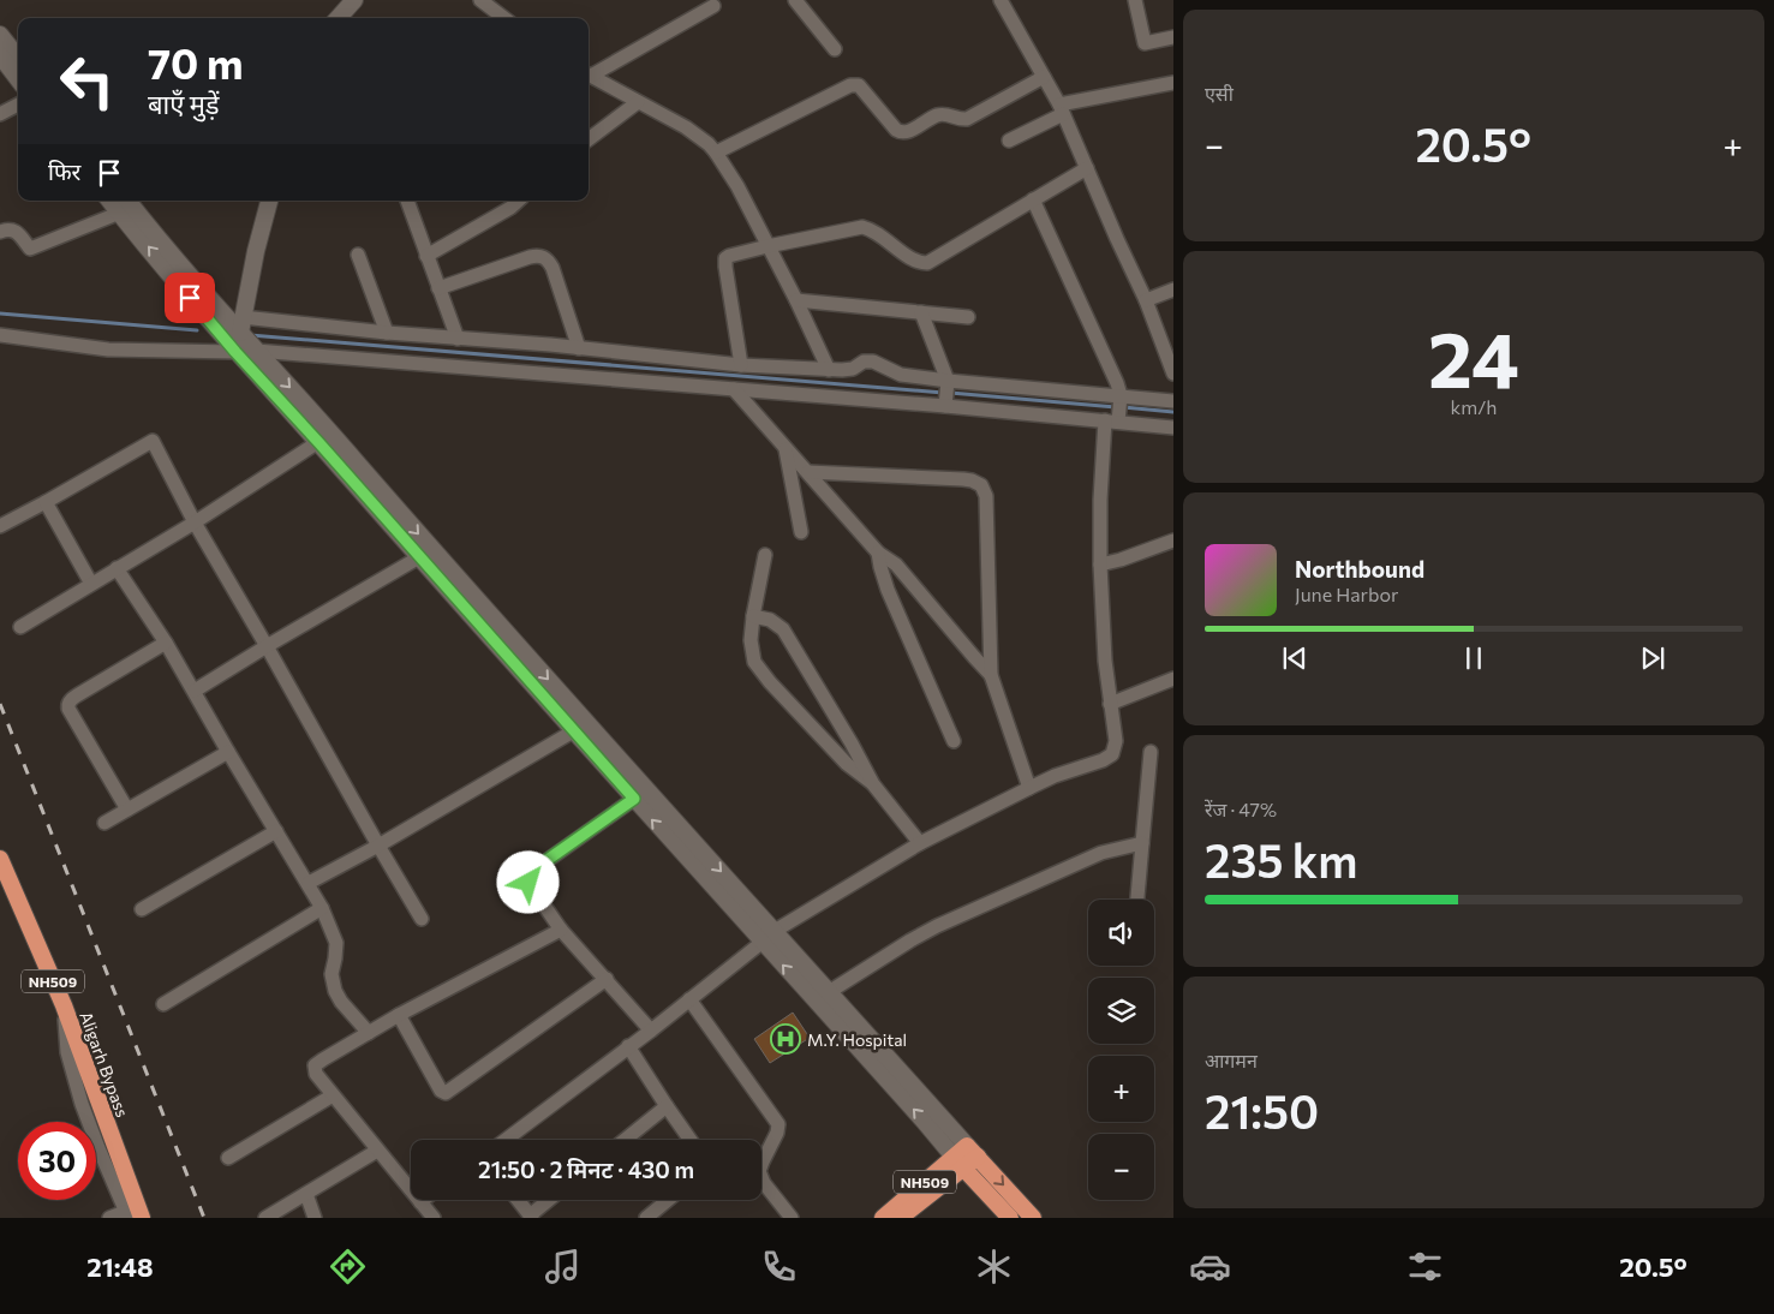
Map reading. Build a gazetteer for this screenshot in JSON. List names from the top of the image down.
{
  "streets": {
    "highway": ["NH509", "Aligarh Bypass"]
  },
  "places": {
    "hospital": ["M.Y. Hospital"]
  },
  "page": {
    "tile": [
      "एसी",
      ["24", "km/h"],
      ["रेंज · 47%", "235 km"],
      ["आगमन", "21:50"]
    ],
    "turn": ["70 m", "बाएँ मुड़ें"],
    "heat": ["−", "20.5°", "+"],
    "then": "फिर",
    "song": ["Northbound", "June Harbor"],
    "map_buttons": ["+", "−"],
    "limit": "30",
    "trip": "21:50 · 2 मिनट · 430 m",
    "tabs": ["21:48", "20.5°"]
  }
}
